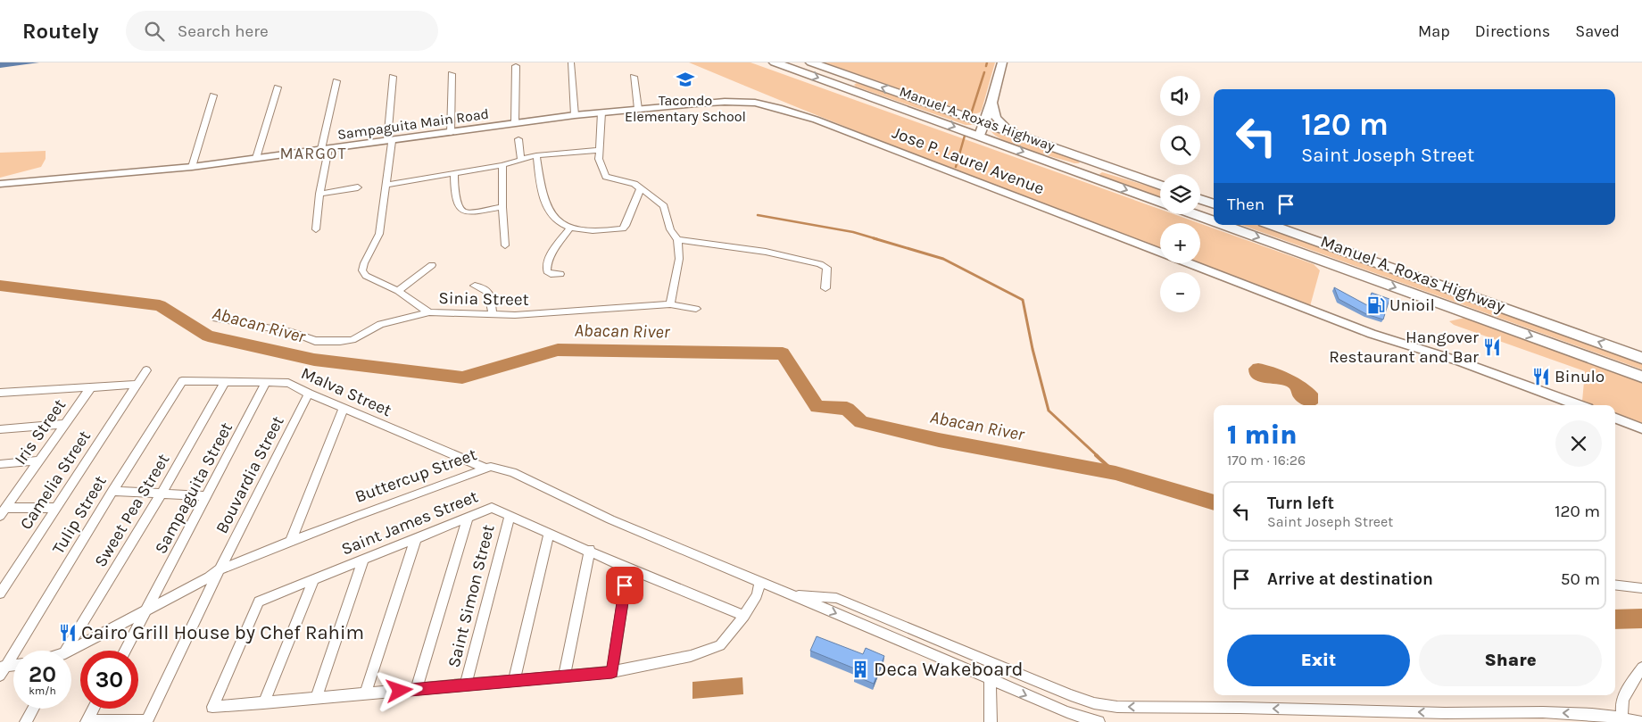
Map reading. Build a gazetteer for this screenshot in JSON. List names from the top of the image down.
{
  "streets": {
    "main road": ["Manuel A. Roxas Highway"],
    "street": [
      "Sampaguita Main Road",
      "Jose P. Laurel Avenue",
      "Sinia Street",
      "Malva Street",
      "Iris Street",
      "Bouvardia Street",
      "Buttercup Street",
      "Camelia Street",
      "Sampaguita Street",
      "Sweet Pea Street",
      "Tulip Street",
      "Saint James Street",
      "Saint Simon Street"
    ]
  },
  "crossings": [
    ["Sampaguita Main Road", "Jose P. Laurel Avenue"],
    ["Sampaguita Main Road", "Sinia Street"],
    ["Malva Street", "Bouvardia Street"],
    ["Malva Street", "Buttercup Street"],
    ["Malva Street", "Sampaguita Street"],
    ["Malva Street", "Sweet Pea Street"],
    ["Malva Street", "Tulip Street"],
    ["Bouvardia Street", "Buttercup Street"],
    ["Buttercup Street", "Sampaguita Street"],
    ["Saint James Street", "Saint Simon Street"]
  ],
  "districts": ["MARGOT"],
  "water": ["Abacan River"],
  "places": {
    "school or university": ["Tacondo Elementary School"],
    "fuel station": ["Unioil"],
    "restaurant": ["Hangover Restaurant and Bar", "Binulo", "Cairo Grill House by Chef Rahim"],
    "building": ["Deca Wakeboard"]
  },
  "page": {
    "header": "Routely",
    "search": "Search here",
    "nav": ["Map", "Directions", "Saved"],
    "map_buttons": ["+", "−"],
    "turn": ["120 m", "Saint Joseph Street"],
    "then": "Then",
    "heading": ["1 min", "170 m · 16:26"],
    "list": [
      {
        "name": "Turn left",
        "note": "Saint Joseph Street",
        "value": "120 m"
      },
      {
        "name": "Arrive at destination",
        "value": "50 m"
      }
    ],
    "buttons": ["Exit", "Share"],
    "speed": "20 km/h",
    "limit": "30"
  }
}
